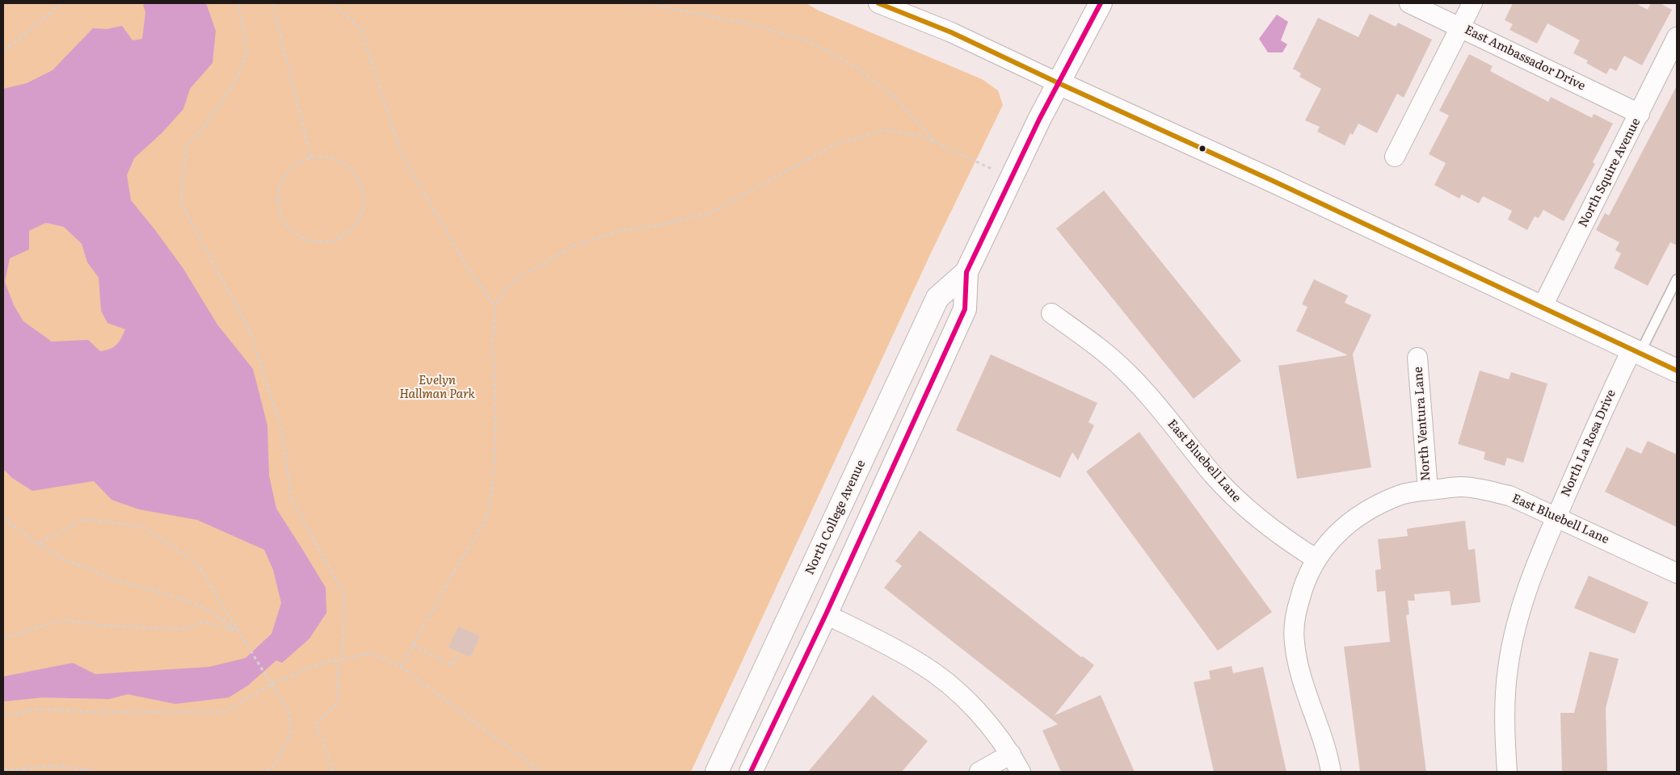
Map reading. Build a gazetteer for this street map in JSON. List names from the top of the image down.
{
  "streets": {
    "street": [
      "East Ambassador Drive",
      "North Squire Avenue",
      "North Ventura Lane",
      "North La Rosa Drive",
      "East Bluebell Lane",
      "North College Avenue"
    ]
  },
  "crossings": [
    ["East Ambassador Drive", "North Squire Avenue"],
    ["North Ventura Lane", "East Bluebell Lane"],
    ["North La Rosa Drive", "East Bluebell Lane"]
  ],
  "parks": ["Evelyn Hallman Park"]
}
